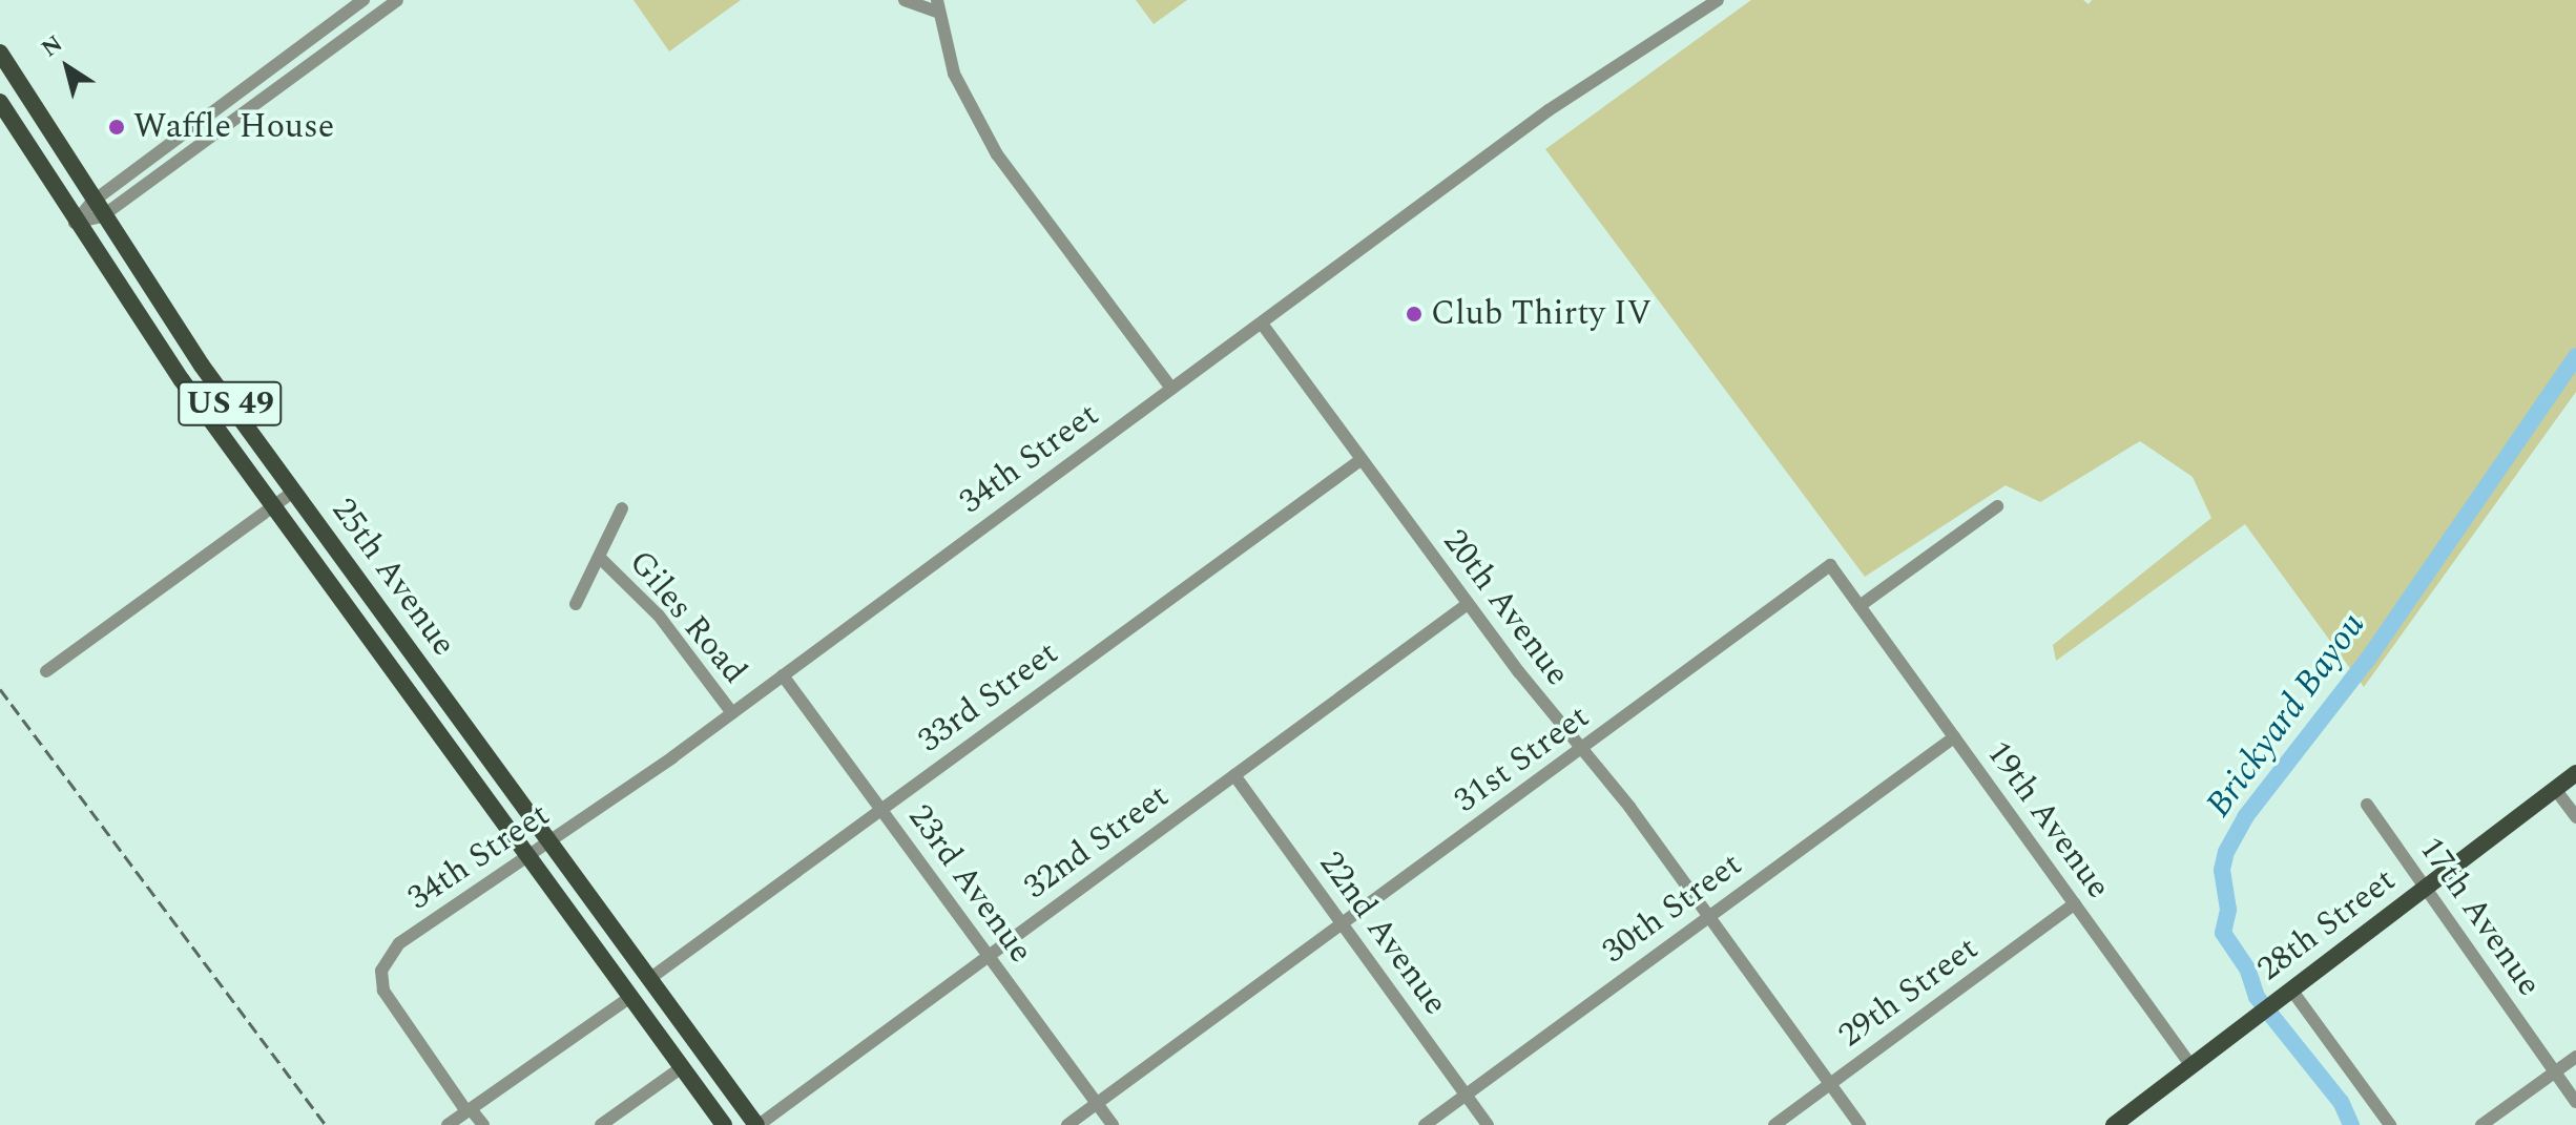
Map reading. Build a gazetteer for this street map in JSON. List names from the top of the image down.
{
  "streets": {
    "main road": ["US 49", "25th Avenue", "28th Street"],
    "street": [
      "34th Street",
      "20th Avenue",
      "Giles Road",
      "33rd Street",
      "31st Street",
      "19th Avenue",
      "32nd Street",
      "23rd Avenue",
      "30th Street",
      "17th Avenue",
      "22nd Avenue",
      "29th Street"
    ]
  },
  "crossings": [
    ["34th Street", "25th Avenue"],
    ["34th Street", "20th Avenue"],
    ["34th Street", "Giles Road"],
    ["34th Street", "23rd Avenue"],
    ["25th Avenue", "33rd Street"],
    ["25th Avenue", "32nd Street"],
    ["20th Avenue", "33rd Street"],
    ["20th Avenue", "31st Street"],
    ["20th Avenue", "32nd Street"],
    ["20th Avenue", "30th Street"],
    ["20th Avenue", "29th Street"],
    ["33rd Street", "23rd Avenue"],
    ["31st Street", "19th Avenue"],
    ["31st Street", "23rd Avenue"],
    ["31st Street", "22nd Avenue"],
    ["19th Avenue", "30th Street"],
    ["19th Avenue", "28th Street"],
    ["19th Avenue", "29th Street"],
    ["32nd Street", "23rd Avenue"],
    ["32nd Street", "22nd Avenue"],
    ["30th Street", "22nd Avenue"],
    ["17th Avenue", "28th Street"]
  ],
  "water": ["Brickyard Bayou"],
  "places": ["Waffle House", "Club Thirty IV"],
  "north": "top left"
}
